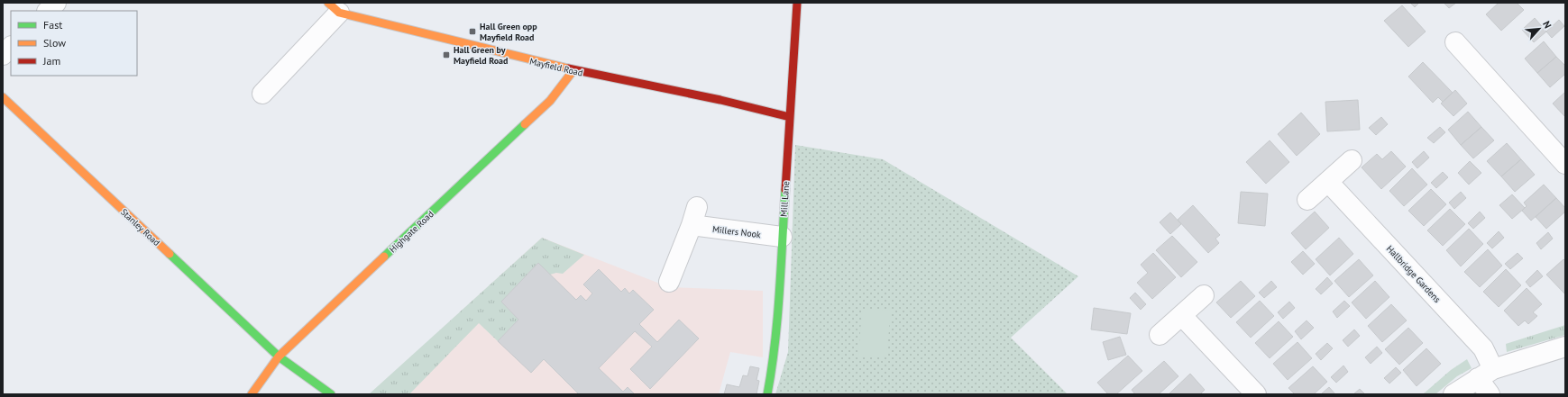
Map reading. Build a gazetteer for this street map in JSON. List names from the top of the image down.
{
  "streets": {
    "street": [
      "Mayfield Road",
      "Mill Lane",
      "Stanley Road",
      "Highgate Road",
      "Millers Nook",
      "Hallbridge Gardens"
    ]
  },
  "crossings": [
    ["Mayfield Road", "Mill Lane"],
    ["Mayfield Road", "Highgate Road"],
    ["Mill Lane", "Millers Nook"],
    ["Stanley Road", "Highgate Road"]
  ],
  "places": {
    "transit": ["Hall Green opp Mayfield Road", "Hall Green by Mayfield Road"]
  },
  "legend": ["Fast", "Slow", "Jam"],
  "north": "top right"
}
